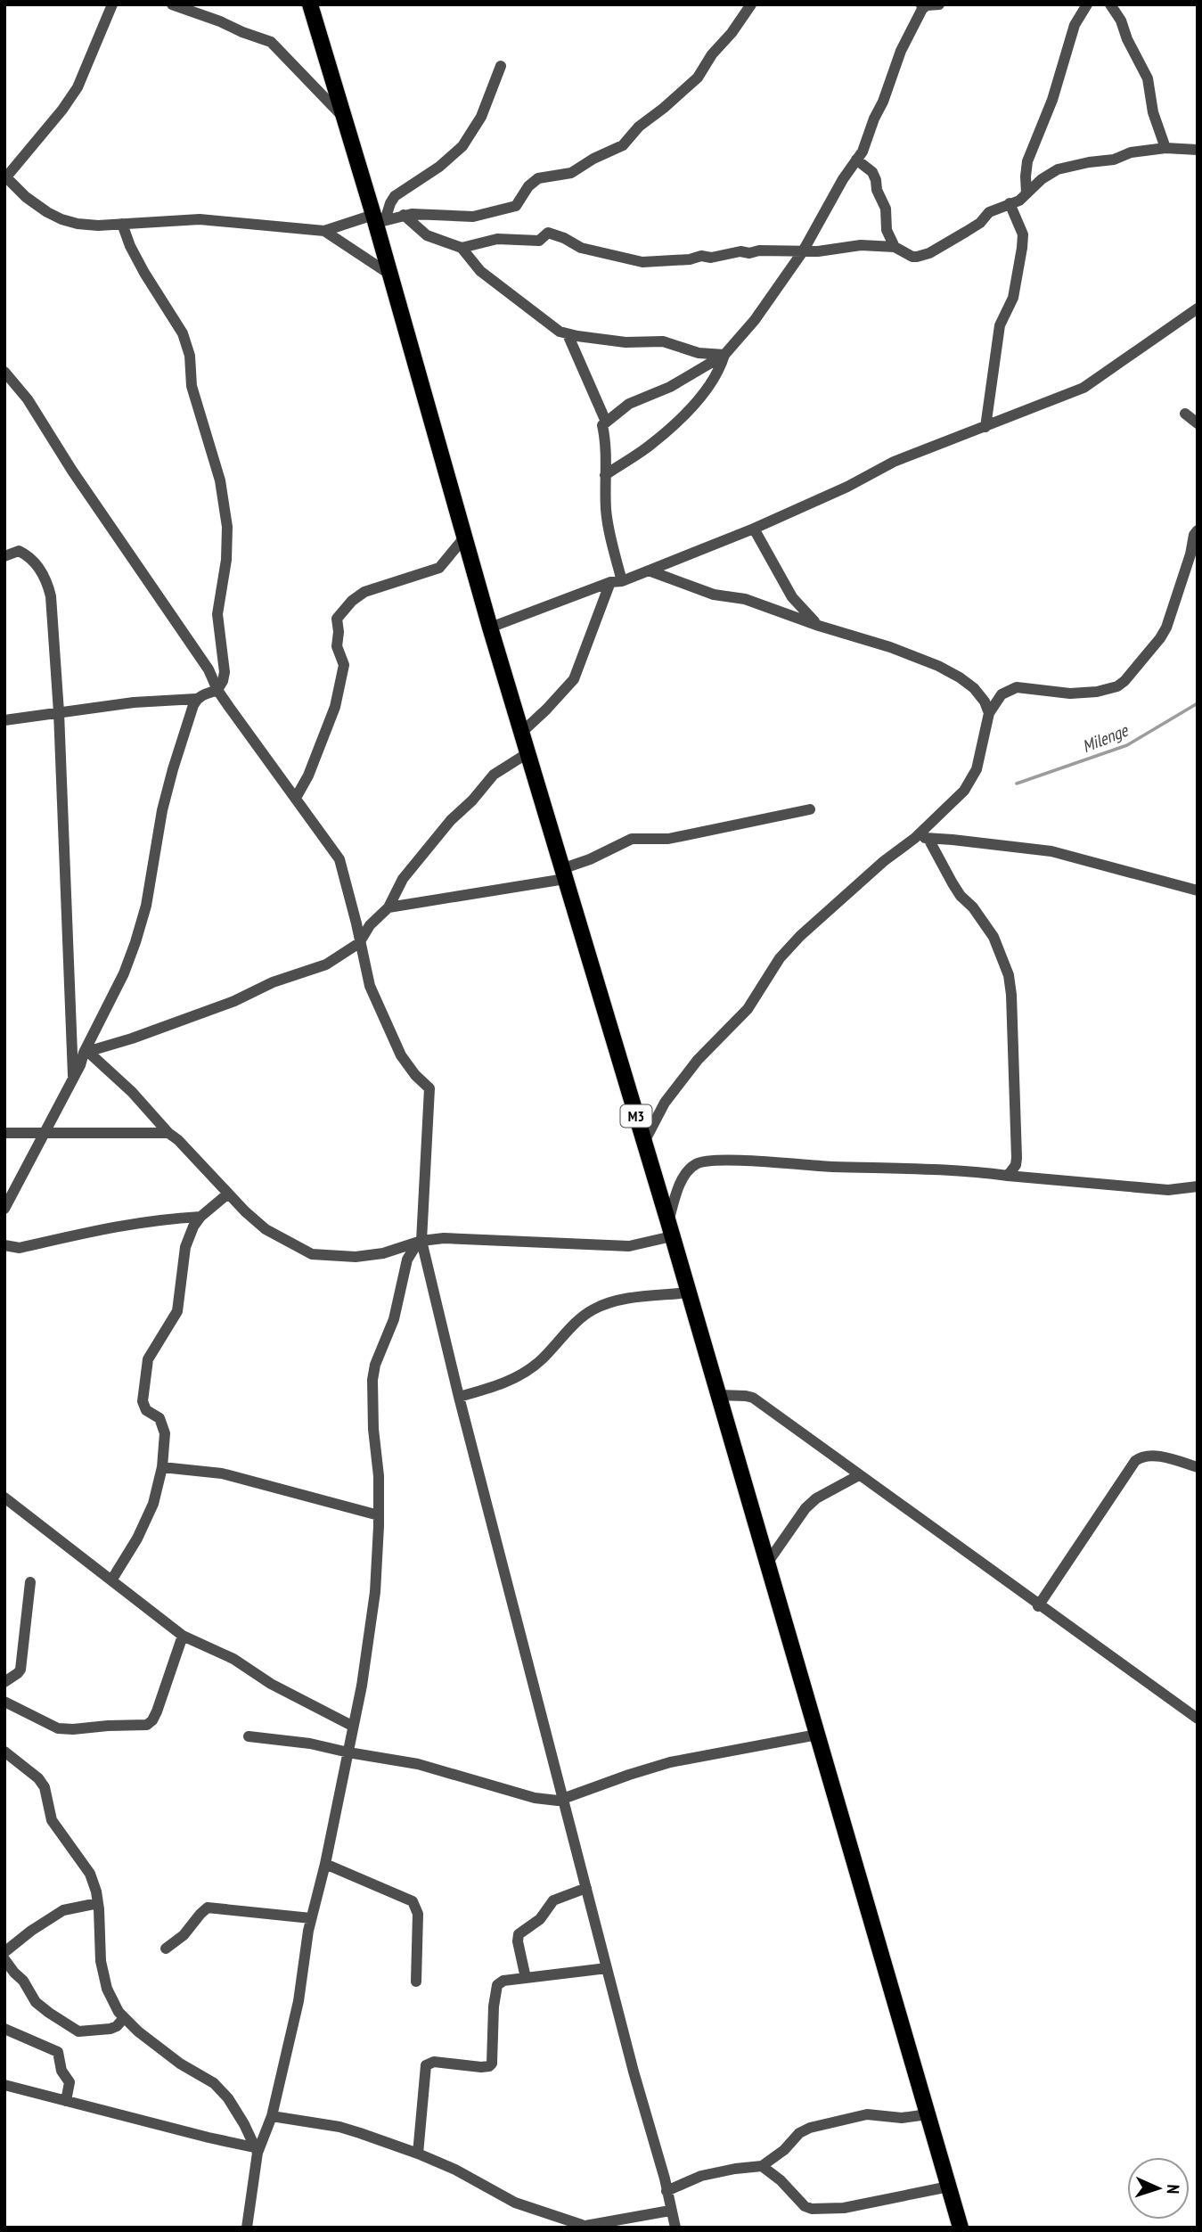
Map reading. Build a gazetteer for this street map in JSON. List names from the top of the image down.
{
  "streets": {
    "main road": ["M3"]
  },
  "water": ["Milenge"],
  "north": "right"
}
